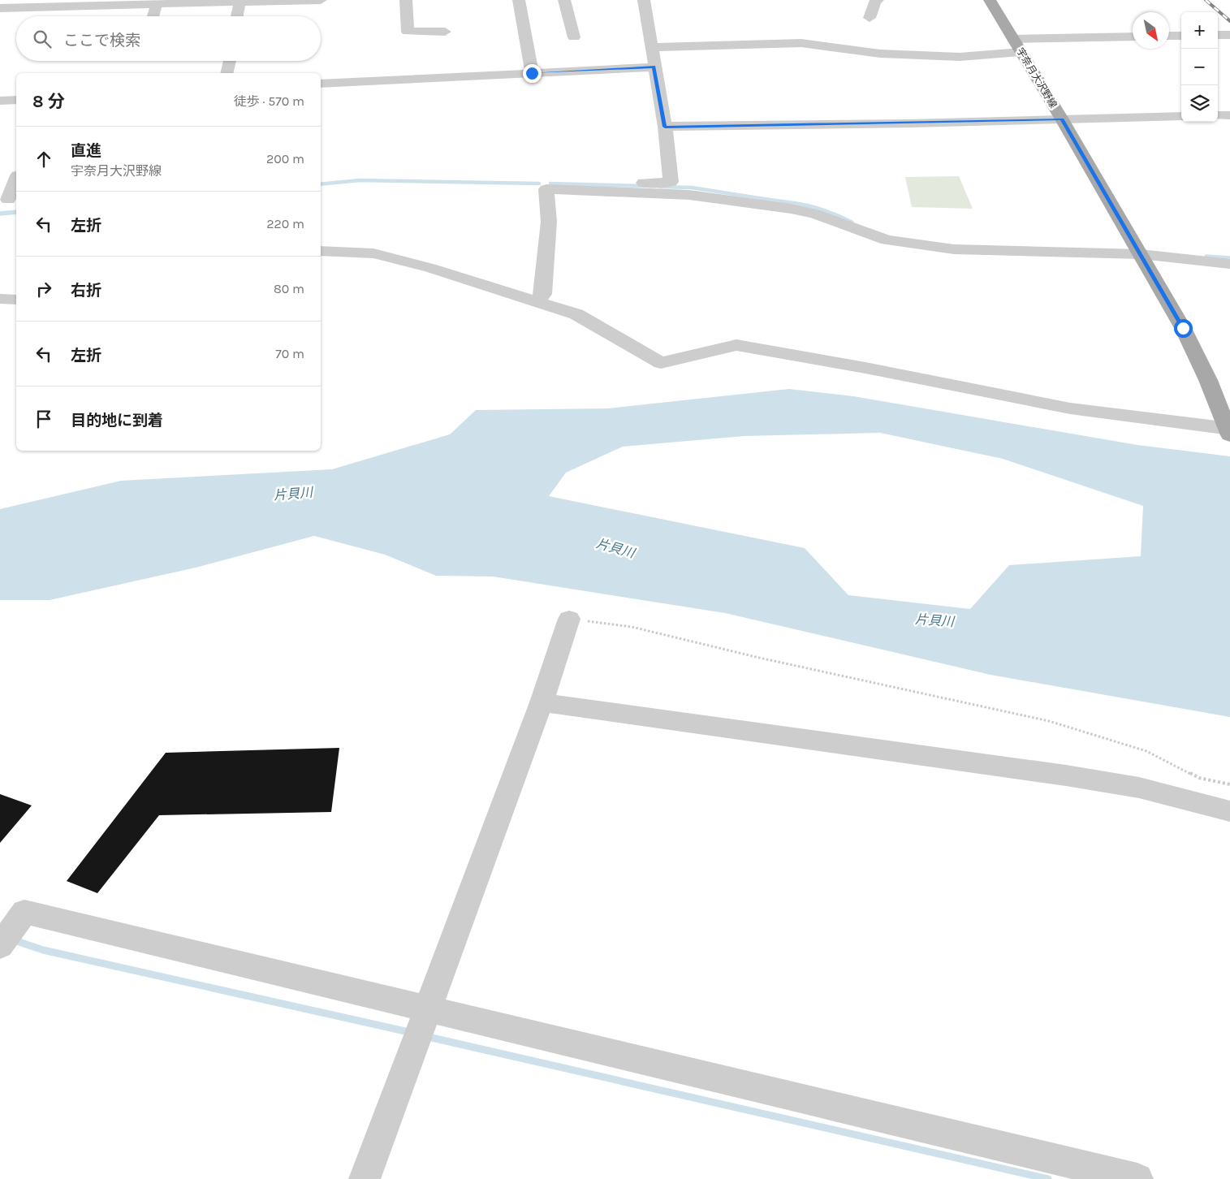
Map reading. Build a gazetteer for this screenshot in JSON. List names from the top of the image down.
{
  "streets": {
    "main road": ["宇奈月大沢野線"]
  },
  "water": ["片貝川"],
  "north": "bottom right",
  "page": {
    "map_buttons": ["+", "−"],
    "search": "ここで検索",
    "heading": ["8 分", "徒歩 · 570 m"],
    "list": [
      ["直進", "宇奈月大沢野線", "200 m"],
      ["左折", "220 m"],
      ["右折", "80 m"],
      ["左折", "70 m"],
      "目的地に到着"
    ]
  }
}
